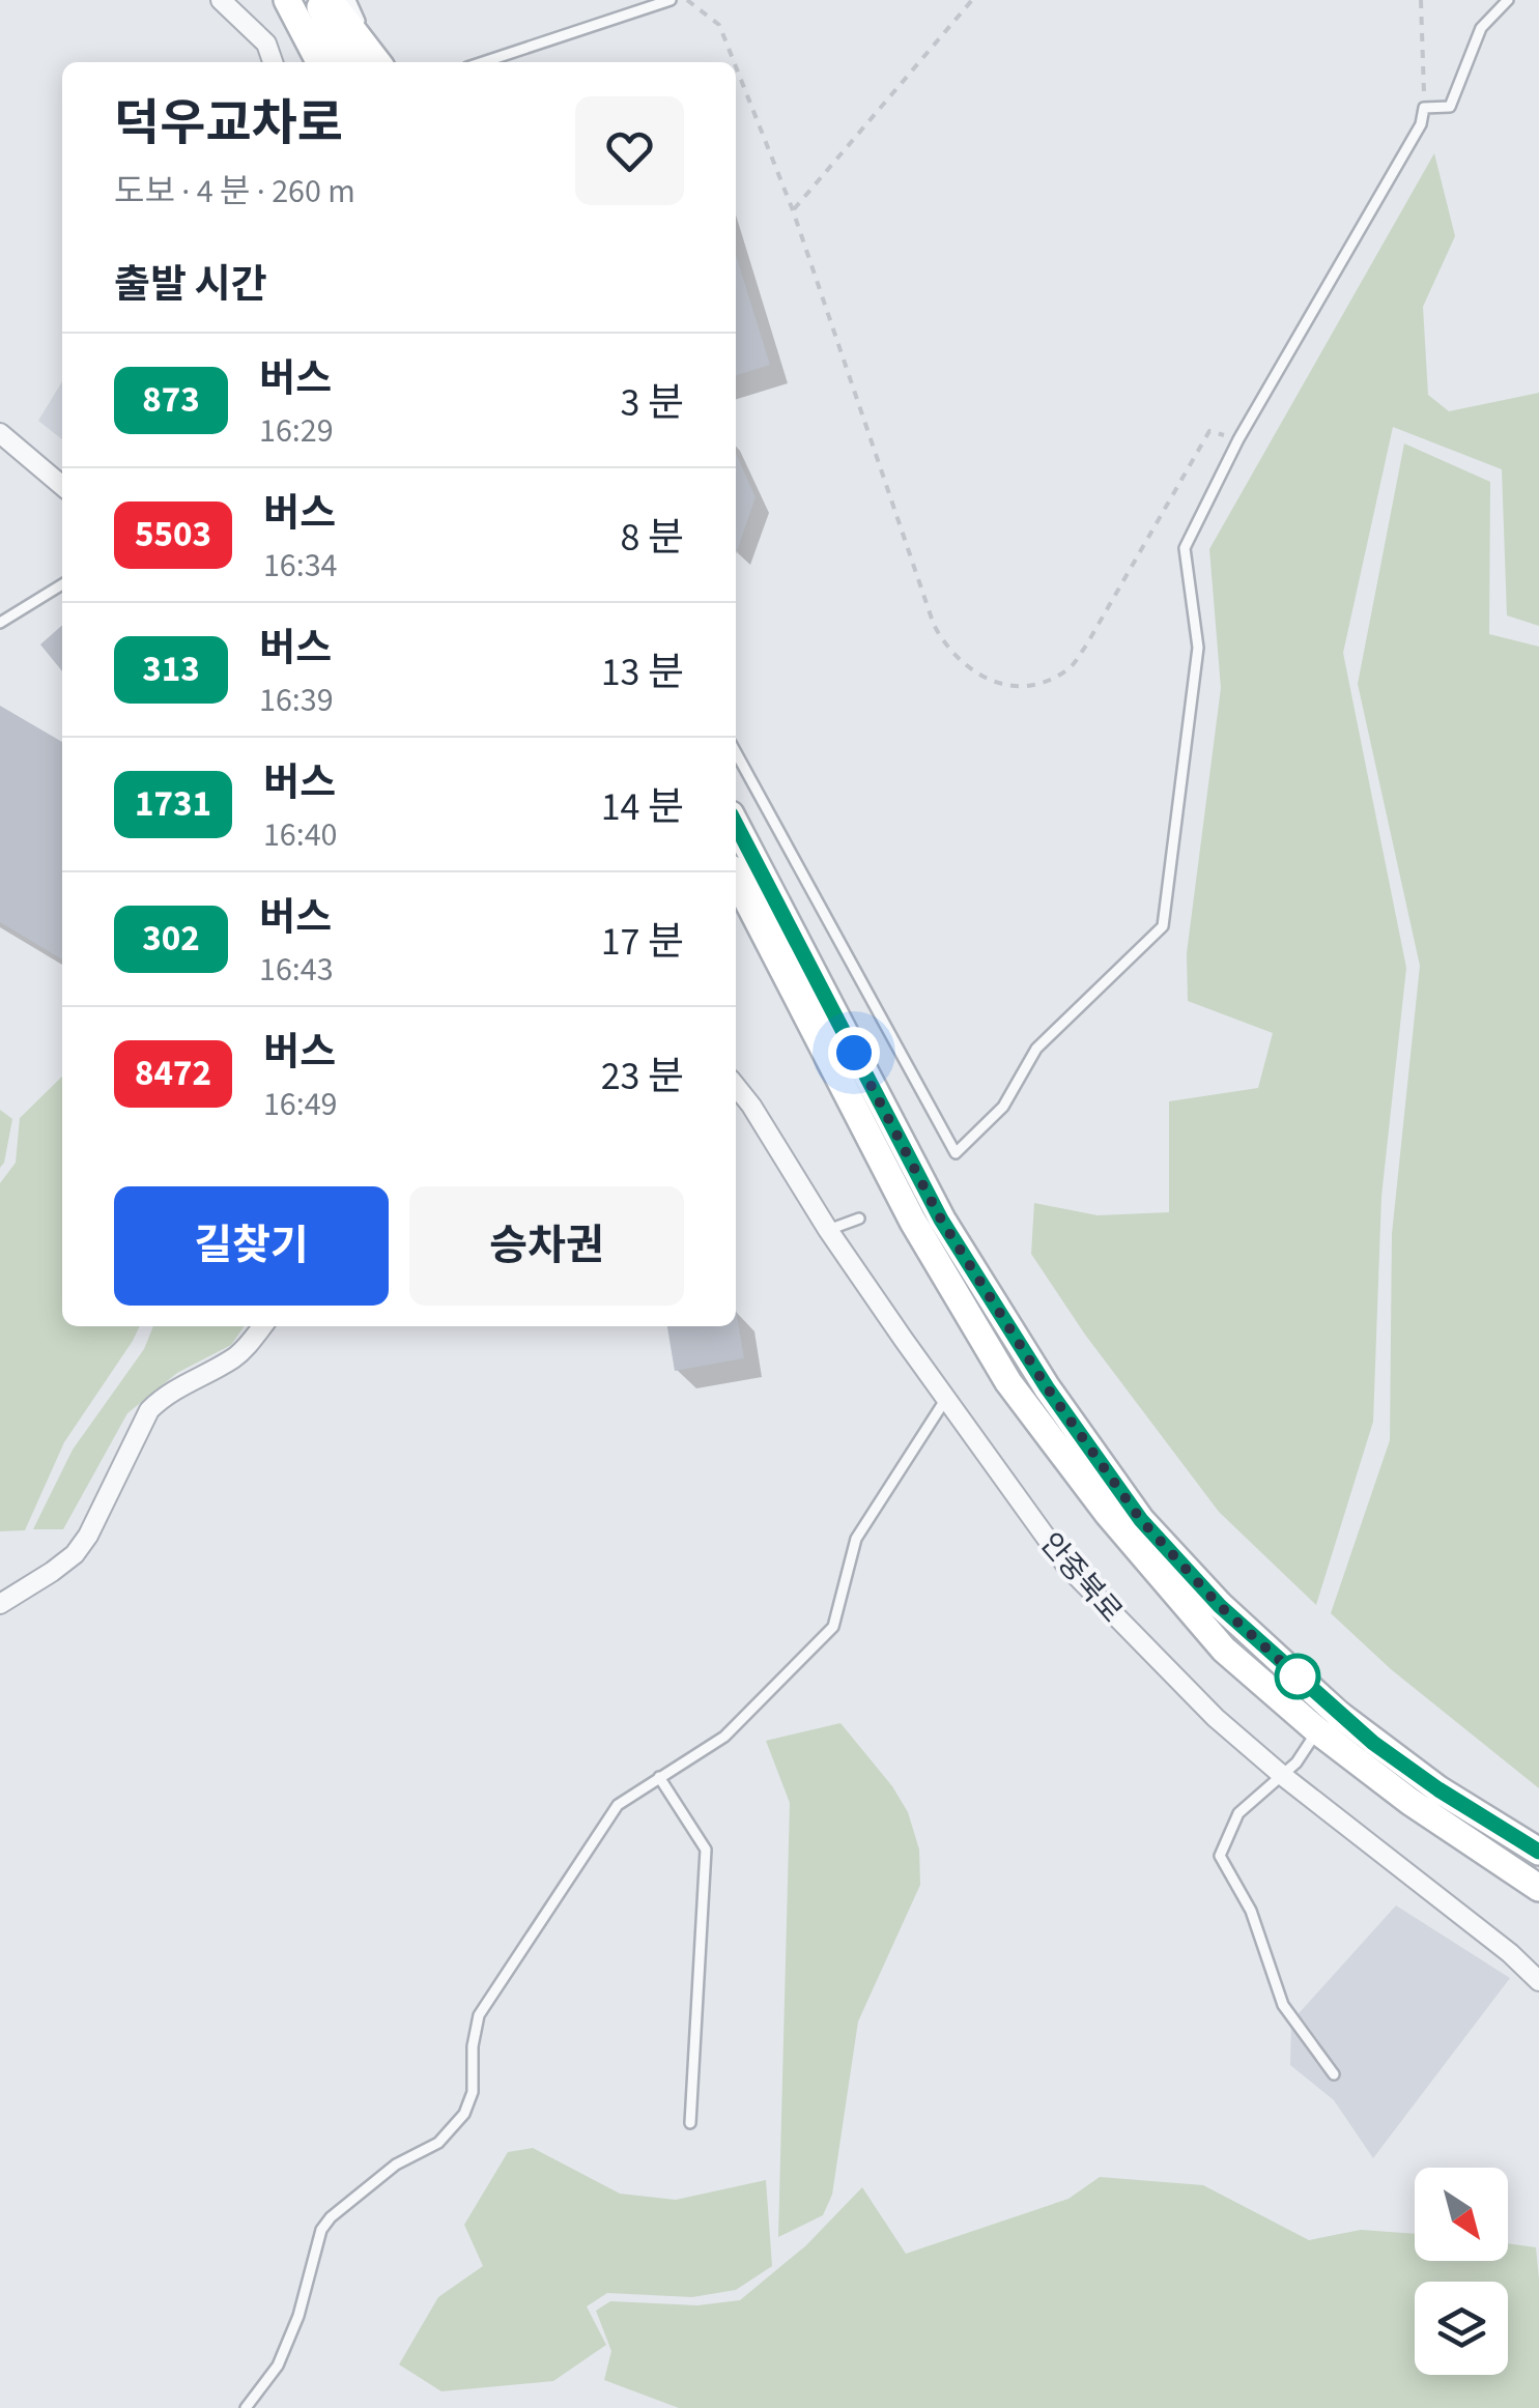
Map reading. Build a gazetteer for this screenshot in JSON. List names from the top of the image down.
{
  "streets": {
    "street": ["안중북로"]
  },
  "lines": ["bus line 873"],
  "north": "bottom right",
  "page": {
    "heading": [
      ["덕우교차로", "도보 · 4 분 · 260 m"],
      "출발 시간"
    ],
    "list": [
      {
        "mark": "873",
        "name": "버스",
        "note": "16:29",
        "value": "3 분"
      },
      {
        "mark": "5503",
        "name": "버스",
        "note": "16:34",
        "value": "8 분"
      },
      {
        "mark": "313",
        "name": "버스",
        "note": "16:39",
        "value": "13 분"
      },
      {
        "mark": "1731",
        "name": "버스",
        "note": "16:40",
        "value": "14 분"
      },
      {
        "mark": "302",
        "name": "버스",
        "note": "16:43",
        "value": "17 분"
      },
      {
        "mark": "8472",
        "name": "버스",
        "note": "16:49",
        "value": "23 분"
      }
    ],
    "buttons": ["길찾기", "승차권"]
  }
}
